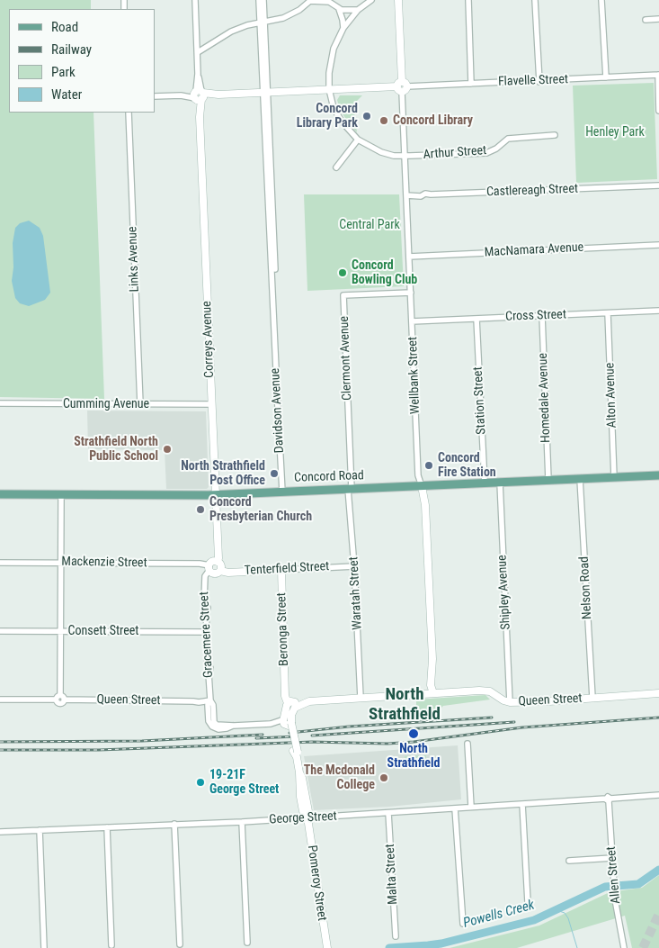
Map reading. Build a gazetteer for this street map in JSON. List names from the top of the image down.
{
  "streets": {
    "main road": ["Concord Road"],
    "street": [
      "Flavelle Street",
      "Arthur Street",
      "Castlereagh Street",
      "MacNamara Avenue",
      "Links Avenue",
      "Cross Street",
      "Correys Avenue",
      "Clermont Avenue",
      "Wellbank Street",
      "Alton Avenue",
      "Homedale Avenue",
      "Station Street",
      "Cumming Avenue",
      "Davidson Avenue",
      "Mackenzie Street",
      "Tenterfield Street",
      "Nelson Road",
      "Shipley Avenue",
      "Waratah Street",
      "Beronga Street",
      "Consett Street",
      "Gracemere Street",
      "Queen Street",
      "George Street",
      "Malta Street",
      "Allen Street",
      "Pomeroy Street"
    ]
  },
  "crossings": [
    ["Flavelle Street", "Arthur Street"],
    ["Flavelle Street", "Correys Avenue"],
    ["Flavelle Street", "Wellbank Street"],
    ["Flavelle Street", "Davidson Avenue"],
    ["Arthur Street", "Wellbank Street"],
    ["Castlereagh Street", "Wellbank Street"],
    ["MacNamara Avenue", "Wellbank Street"],
    ["Links Avenue", "Cumming Avenue"],
    ["Cross Street", "Wellbank Street"],
    ["Cross Street", "Alton Avenue"],
    ["Cross Street", "Homedale Avenue"],
    ["Cross Street", "Station Street"],
    ["Correys Avenue", "Cumming Avenue"],
    ["Correys Avenue", "Concord Road"],
    ["Correys Avenue", "Mackenzie Street"],
    ["Correys Avenue", "Tenterfield Street"],
    ["Correys Avenue", "Gracemere Street"],
    ["Clermont Avenue", "Wellbank Street"],
    ["Clermont Avenue", "Concord Road"],
    ["Clermont Avenue", "Waratah Street"],
    ["Wellbank Street", "Concord Road"],
    ["Wellbank Street", "Queen Street"],
    ["Alton Avenue", "Concord Road"],
    ["Homedale Avenue", "Concord Road"],
    ["Station Street", "Concord Road"],
    ["Davidson Avenue", "Concord Road"],
    ["Concord Road", "Nelson Road"],
    ["Concord Road", "Shipley Avenue"],
    ["Concord Road", "Waratah Street"],
    ["Mackenzie Street", "Tenterfield Street"],
    ["Mackenzie Street", "Gracemere Street"],
    ["Tenterfield Street", "Waratah Street"],
    ["Tenterfield Street", "Beronga Street"],
    ["Tenterfield Street", "Gracemere Street"],
    ["Nelson Road", "Queen Street"],
    ["Shipley Avenue", "Queen Street"],
    ["Waratah Street", "Queen Street"],
    ["Beronga Street", "Queen Street"],
    ["Consett Street", "Gracemere Street"],
    ["Gracemere Street", "Queen Street"],
    ["George Street", "Malta Street"],
    ["George Street", "Allen Street"],
    ["George Street", "Pomeroy Street"]
  ],
  "districts": ["North Strathfield"],
  "water": ["Powells Creek"],
  "parks": ["Henley Park", "Central Park"],
  "places": [
    "Concord Library Park",
    "Concord Library",
    "Concord Bowling Club",
    "Strathfield North Public School",
    "Concord Fire Station",
    "North Strathfield Post Office",
    "Concord Presbyterian Church",
    "North Strathfield",
    "The Mcdonald College",
    "19-21F George Street"
  ],
  "legend": [
    "Road",
    "Railway",
    "Park",
    "Water"
  ]
}
